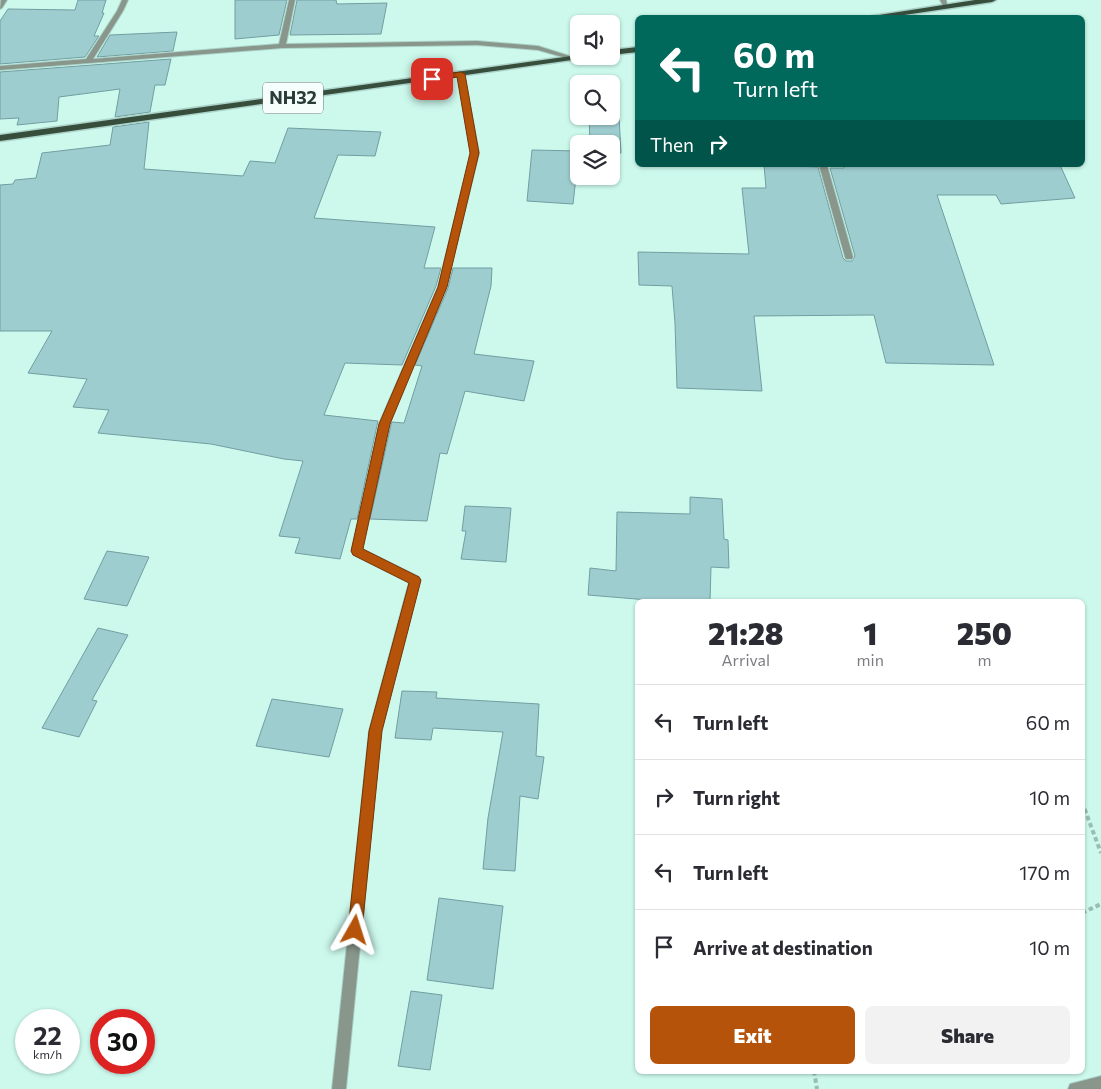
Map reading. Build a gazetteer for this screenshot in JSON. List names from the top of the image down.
{
  "streets": {
    "main road": ["NH32"]
  },
  "page": {
    "turn": ["60 m", "Turn left"],
    "then": "Then",
    "eta": [
      "21:28",
      "Arrival",
      "1",
      "min",
      "250",
      "m"
    ],
    "list": [
      {
        "name": "Turn left",
        "value": "60 m"
      },
      {
        "name": "Turn right",
        "value": "10 m"
      },
      {
        "name": "Turn left",
        "value": "170 m"
      },
      {
        "name": "Arrive at destination",
        "value": "10 m"
      }
    ],
    "buttons": ["Exit", "Share"],
    "speed": "22 km/h",
    "limit": "30"
  }
}
